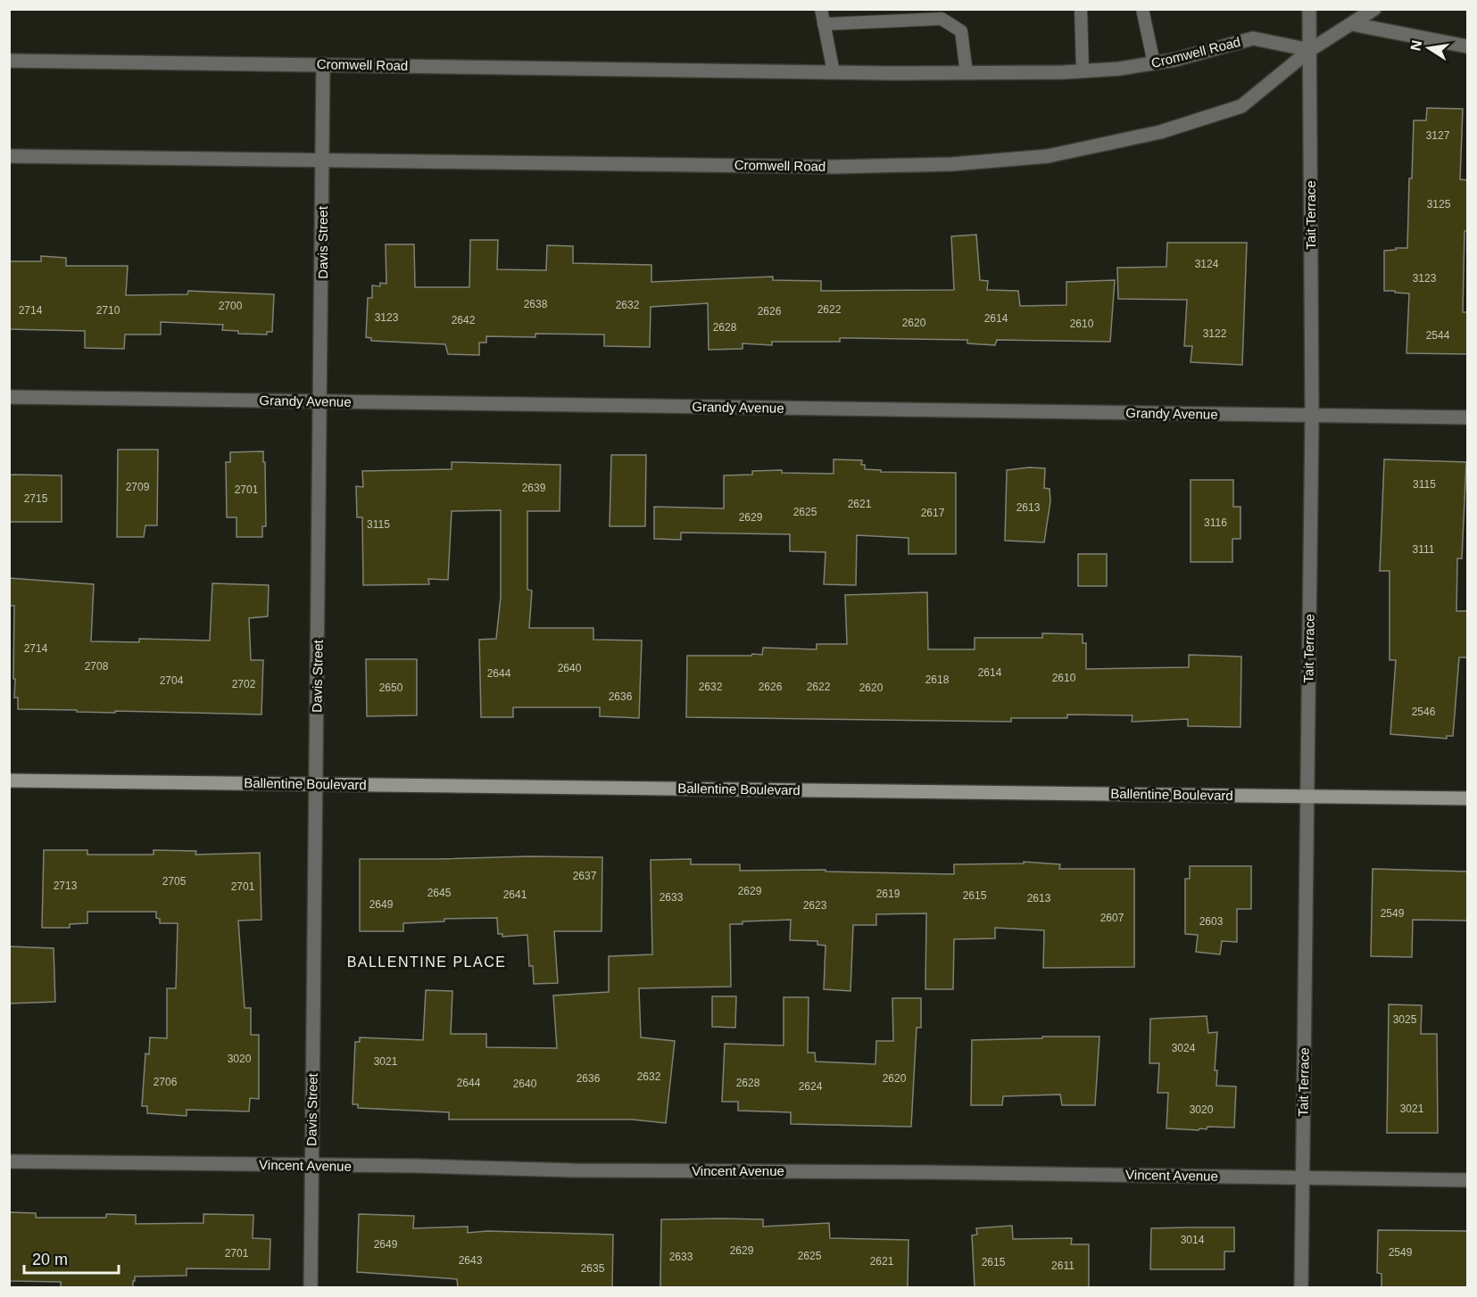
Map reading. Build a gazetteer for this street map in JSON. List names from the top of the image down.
{
  "streets": {
    "main road": ["Ballentine Boulevard"],
    "street": [
      "Cromwell Road",
      "Tait Terrace",
      "Davis Street",
      "Grandy Avenue",
      "Vincent Avenue"
    ]
  },
  "crossings": [
    ["Cromwell Road", "Tait Terrace"],
    ["Cromwell Road", "Davis Street"],
    ["Tait Terrace", "Grandy Avenue"],
    ["Tait Terrace", "Ballentine Boulevard"],
    ["Tait Terrace", "Vincent Avenue"],
    ["Davis Street", "Grandy Avenue"],
    ["Davis Street", "Ballentine Boulevard"],
    ["Davis Street", "Vincent Avenue"]
  ],
  "districts": ["BALLENTINE PLACE"],
  "house_numbers": [
    "3127",
    "3125",
    "3124",
    "3123",
    "2638",
    "2632",
    "2700",
    "2622",
    "2714",
    "2710",
    "2626",
    "3123",
    "2614",
    "2642",
    "2620",
    "2610",
    "2628",
    "3122",
    "2544",
    "3115",
    "2709",
    "2639",
    "2701",
    "2715",
    "2621",
    "2613",
    "2625",
    "2617",
    "2629",
    "3116",
    "3115",
    "3111",
    "2714",
    "2708",
    "2640",
    "2614",
    "2644",
    "2610",
    "2618",
    "2704",
    "2702",
    "2632",
    "2626",
    "2622",
    "2650",
    "2620",
    "2636",
    "2546",
    "2637",
    "2705",
    "2713",
    "2701",
    "2629",
    "2645",
    "2619",
    "2641",
    "2615",
    "2633",
    "2613",
    "2649",
    "2623",
    "2549",
    "2607",
    "2603",
    "3025",
    "3024",
    "3020",
    "3021",
    "2632",
    "2636",
    "2620",
    "2706",
    "2644",
    "2628",
    "2640",
    "2624",
    "3021",
    "3020",
    "3014",
    "2649",
    "2629",
    "2549",
    "2701",
    "2625",
    "2633",
    "2643",
    "2621",
    "2615",
    "2611",
    "2635"
  ],
  "scale_bar": "20 m",
  "north": "left"
}
